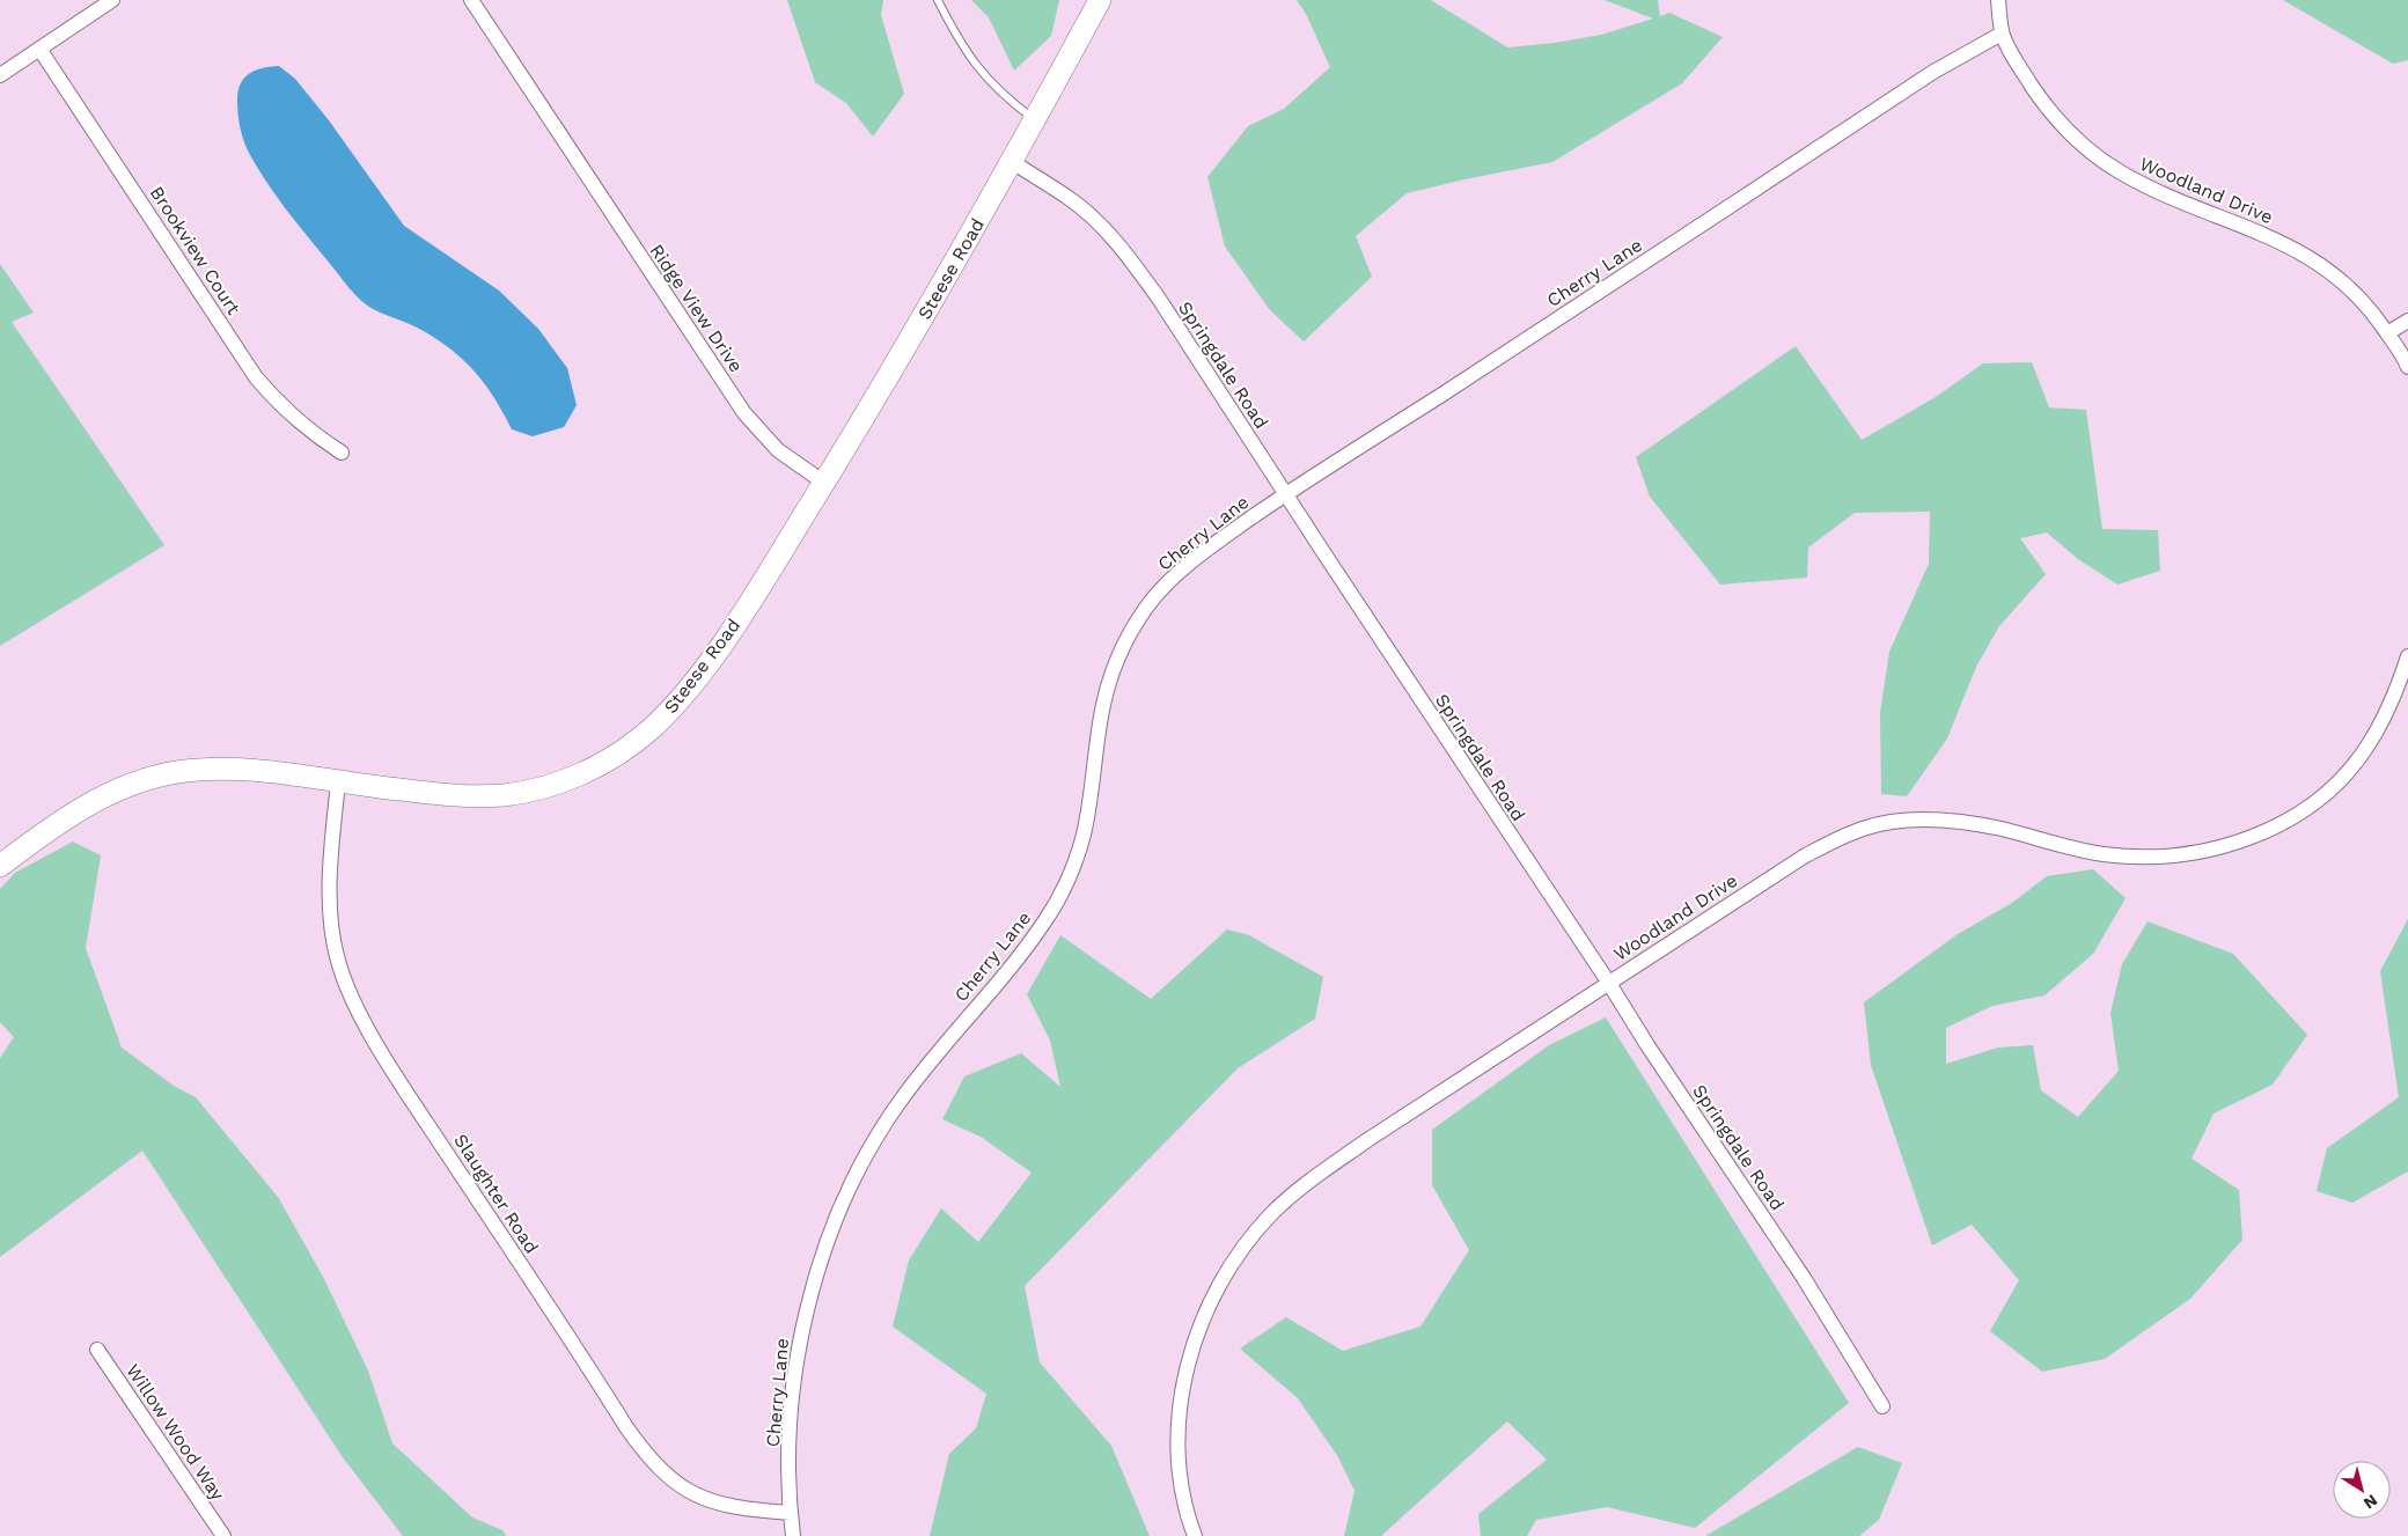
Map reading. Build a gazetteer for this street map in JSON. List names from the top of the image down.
{
  "streets": {
    "street": [
      "Woodland Drive",
      "Brookview Court",
      "Steese Road",
      "Cherry Lane",
      "Ridge View Drive",
      "Springdale Road",
      "Slaughter Road",
      "Willow Wood Way"
    ]
  },
  "crossings": [
    ["Woodland Drive", "Cherry Lane"],
    ["Woodland Drive", "Springdale Road"],
    ["Steese Road", "Ridge View Drive"],
    ["Steese Road", "Springdale Road"],
    ["Steese Road", "Slaughter Road"],
    ["Cherry Lane", "Springdale Road"],
    ["Cherry Lane", "Slaughter Road"]
  ],
  "north": "bottom right"
}
